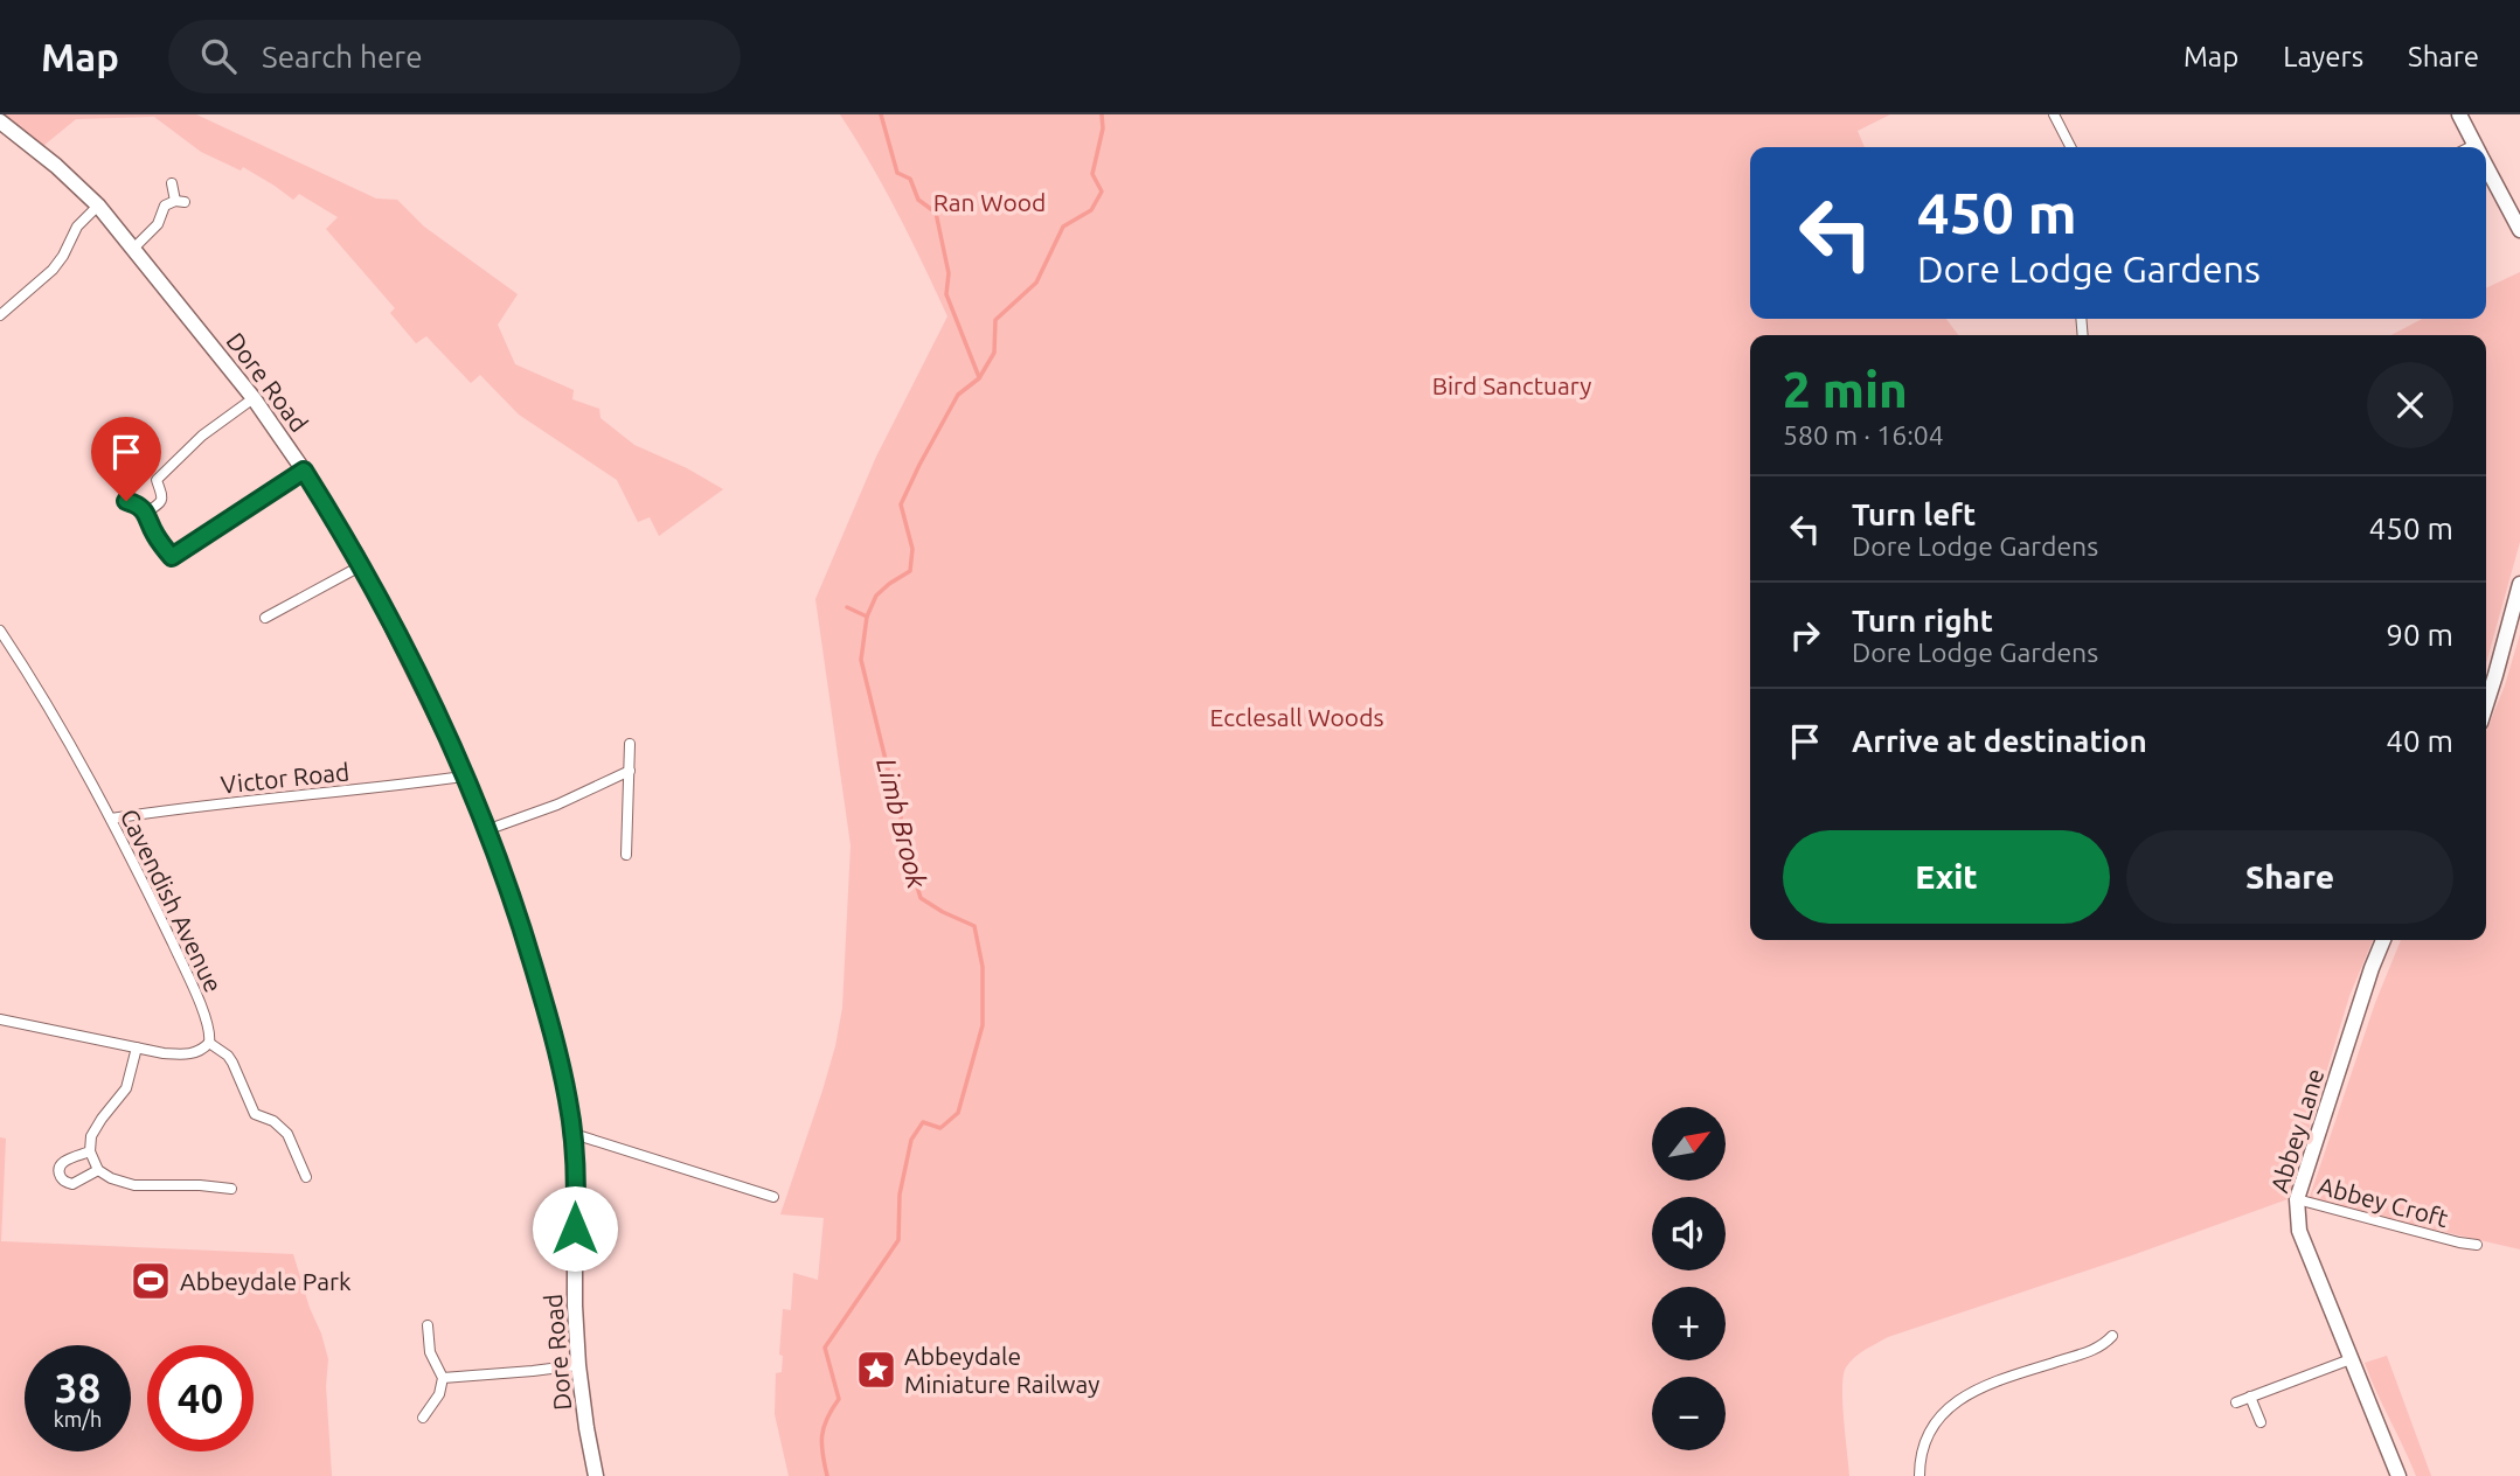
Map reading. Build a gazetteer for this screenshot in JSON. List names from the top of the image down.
{
  "streets": {
    "street": [
      "Dore Road",
      "Victor Road",
      "Cavendish Avenue",
      "Abbey Lane",
      "Abbey Croft"
    ]
  },
  "crossings": [
    ["Dore Road", "Victor Road"],
    ["Victor Road", "Cavendish Avenue"],
    ["Abbey Lane", "Abbey Croft"]
  ],
  "water": ["Limb Brook"],
  "parks": ["Ran Wood", "Bird Sanctuary", "Ecclesall Woods"],
  "places": {
    "sports": ["Abbeydale Park"],
    "place": ["Abbeydale Miniature Railway"]
  },
  "north": "top right",
  "page": {
    "header": "Map",
    "search": "Search here",
    "nav": ["Map", "Layers", "Share"],
    "turn": ["450 m", "Dore Lodge Gardens"],
    "heading": ["2 min", "580 m · 16:04"],
    "list": [
      {
        "name": "Turn left",
        "note": "Dore Lodge Gardens",
        "value": "450 m"
      },
      {
        "name": "Turn right",
        "note": "Dore Lodge Gardens",
        "value": "90 m"
      },
      {
        "name": "Arrive at destination",
        "value": "40 m"
      }
    ],
    "buttons": ["Exit", "Share"],
    "map_buttons": ["+", "−"],
    "speed": "38 km/h",
    "limit": "40"
  }
}
